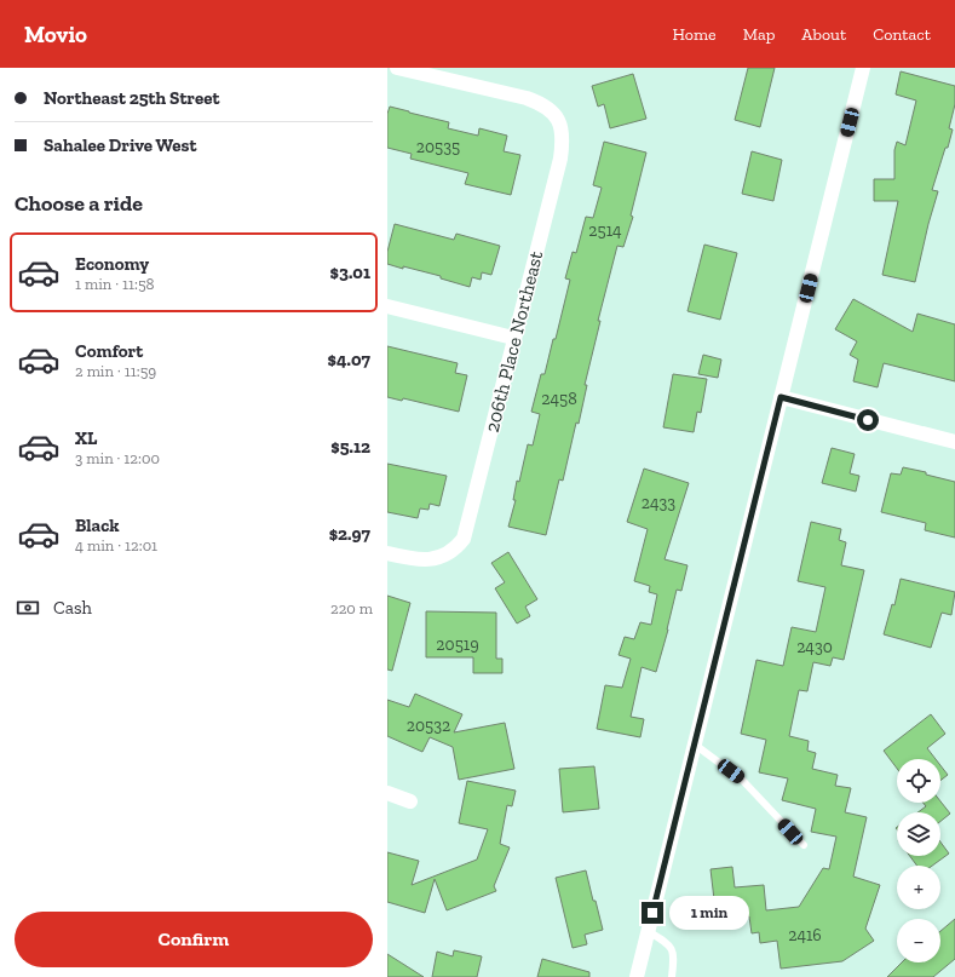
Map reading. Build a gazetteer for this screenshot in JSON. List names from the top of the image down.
{
  "streets": {
    "street": ["206th Place Northeast"]
  },
  "house_numbers": [
    "20535",
    "2514",
    "2458",
    "2433",
    "20519",
    "2430",
    "20532",
    "2416"
  ],
  "page": {
    "header": "Movio",
    "nav": [
      "Home",
      "Map",
      "About",
      "Contact"
    ],
    "banner": ["Northeast 25th Street", "Sahalee Drive West"],
    "heading": "Choose a ride",
    "list": [
      {
        "name": "Economy",
        "note": "1 min · 11:58",
        "value": "$3.01"
      },
      {
        "name": "Comfort",
        "note": "2 min · 11:59",
        "value": "$4.07"
      },
      {
        "name": "XL",
        "note": "3 min · 12:00",
        "value": "$5.12"
      },
      {
        "name": "Black",
        "note": "4 min · 12:01",
        "value": "$2.97"
      }
    ],
    "pay": ["Cash", "220 m"],
    "map_buttons": ["+", "−"],
    "bubble": "1 min",
    "buttons": "Confirm"
  }
}
